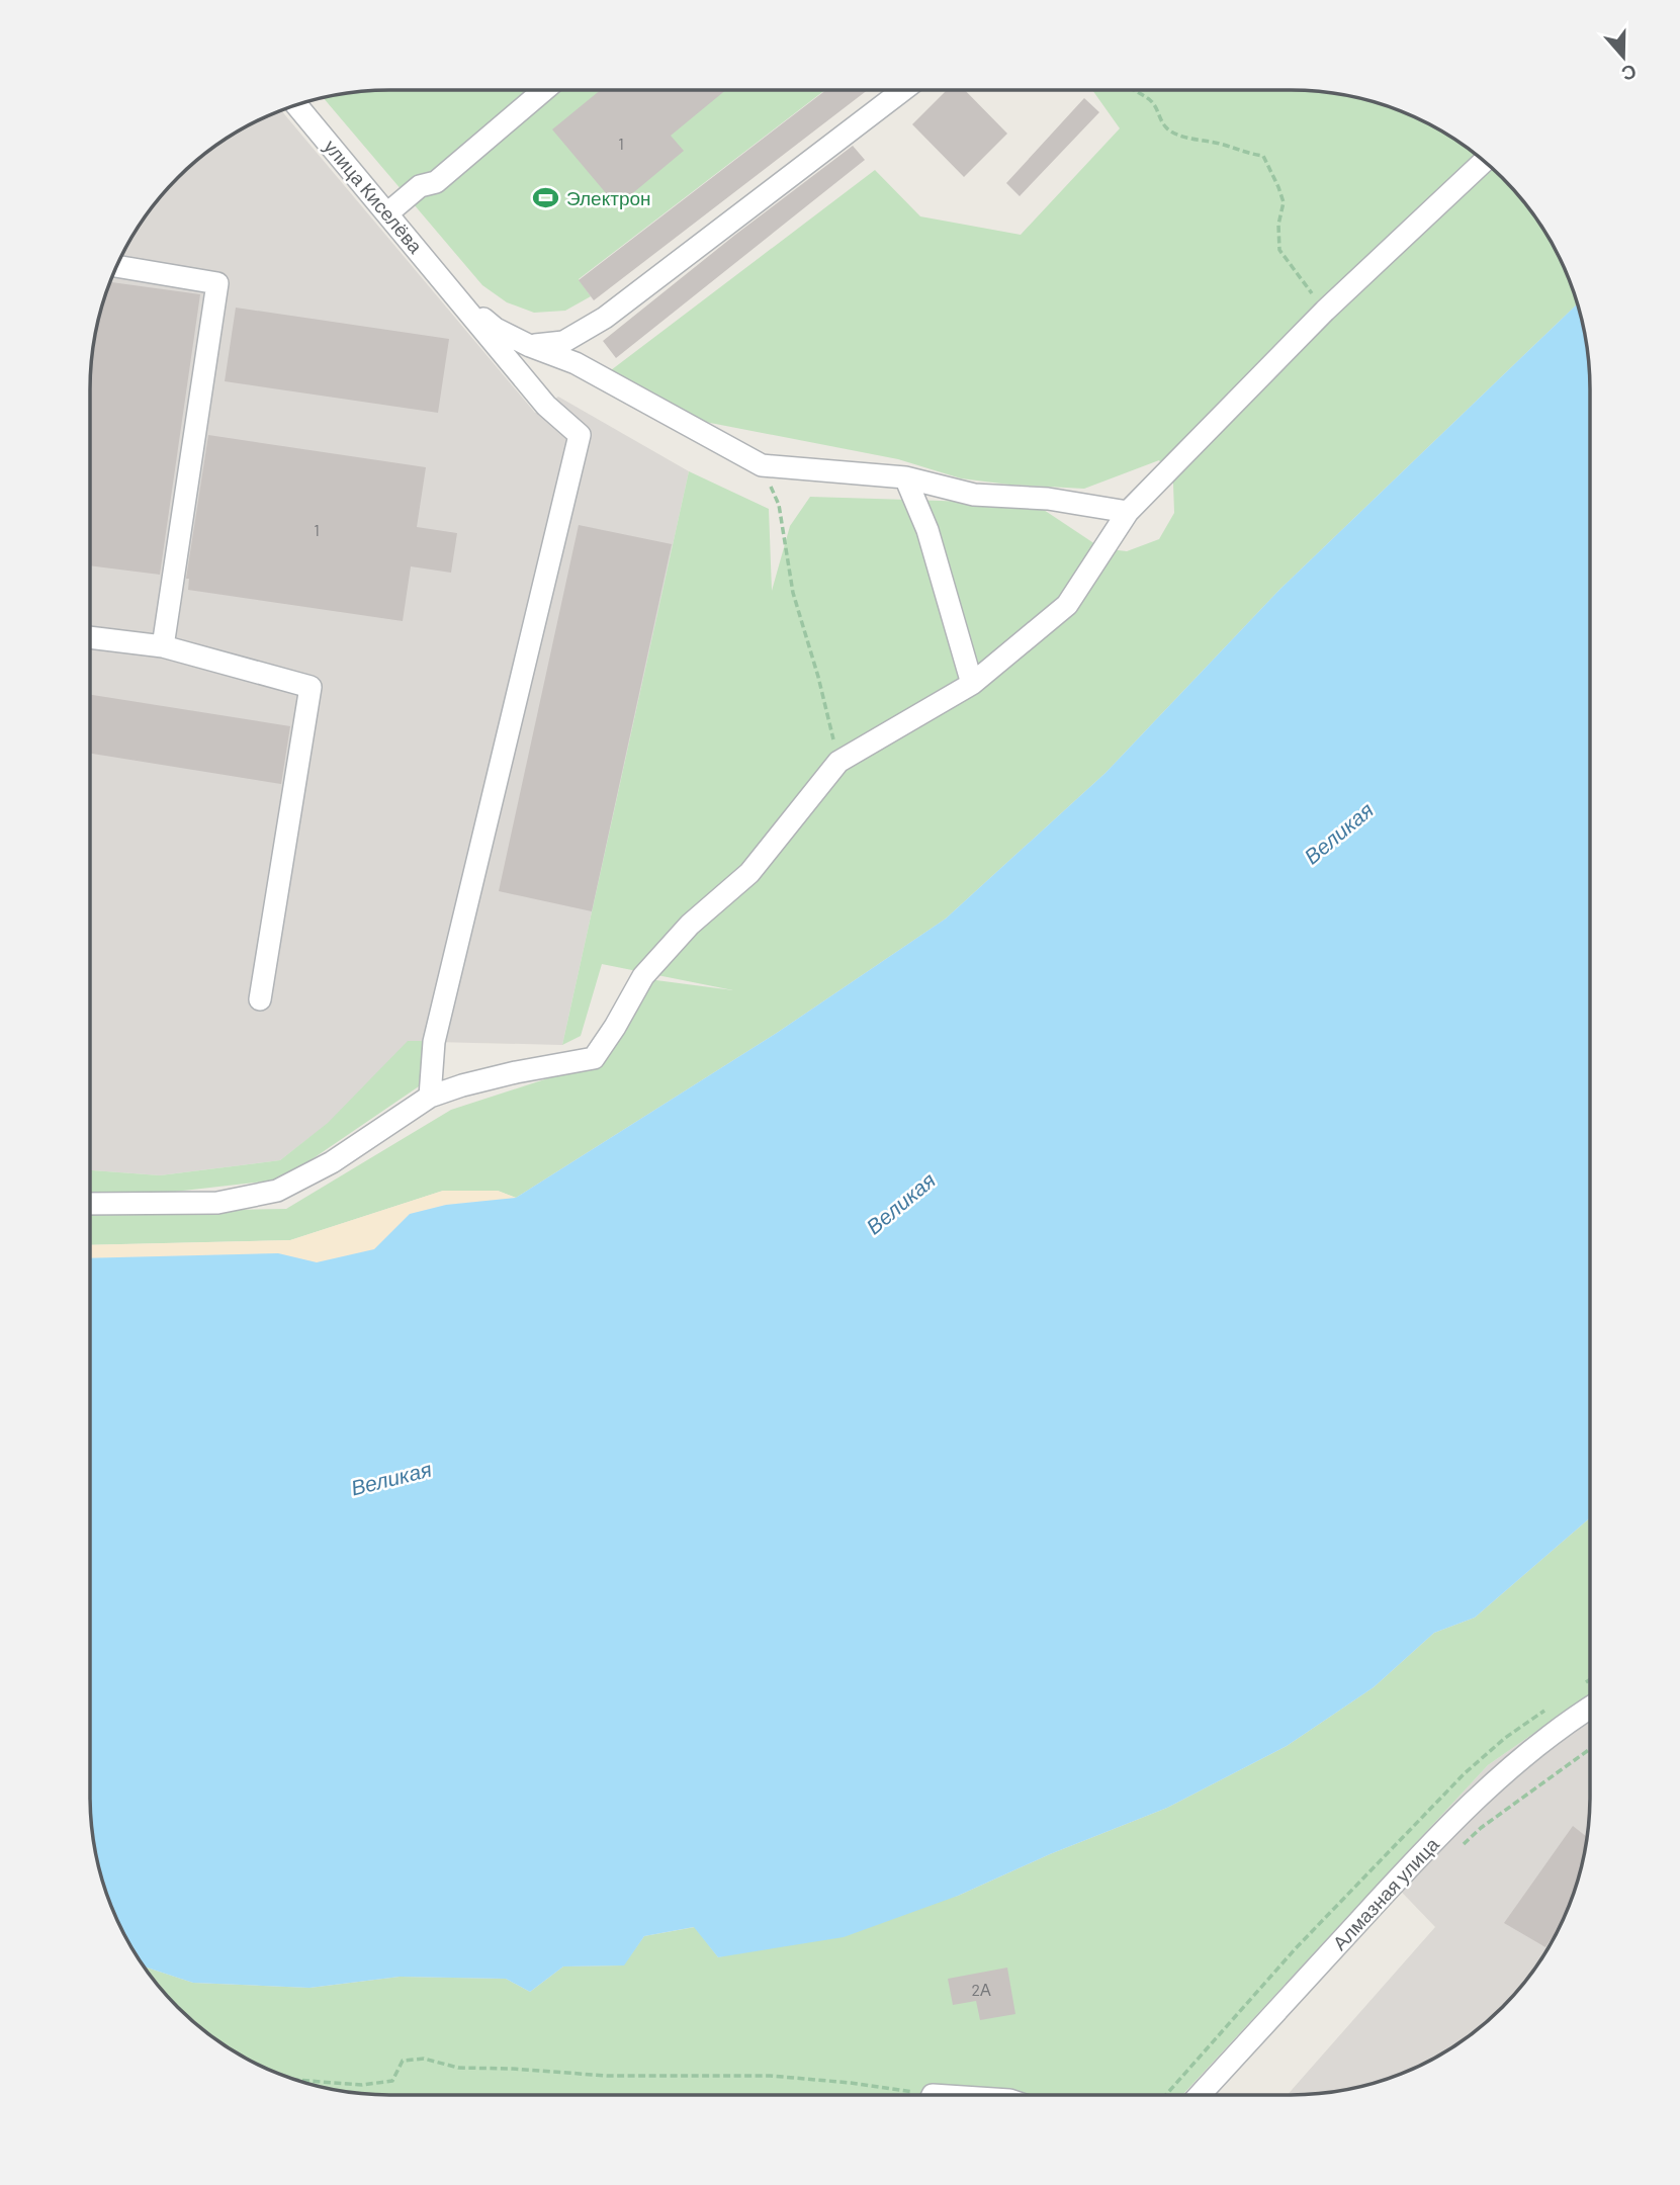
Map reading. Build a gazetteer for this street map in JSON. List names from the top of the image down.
{
  "streets": {
    "street": ["улица Киселёва", "Алмазная улица"]
  },
  "water": ["Великая"],
  "places": {
    "sports": ["Электрон"]
  },
  "house_numbers": ["1", "1", "2А"],
  "north": "bottom"
}
